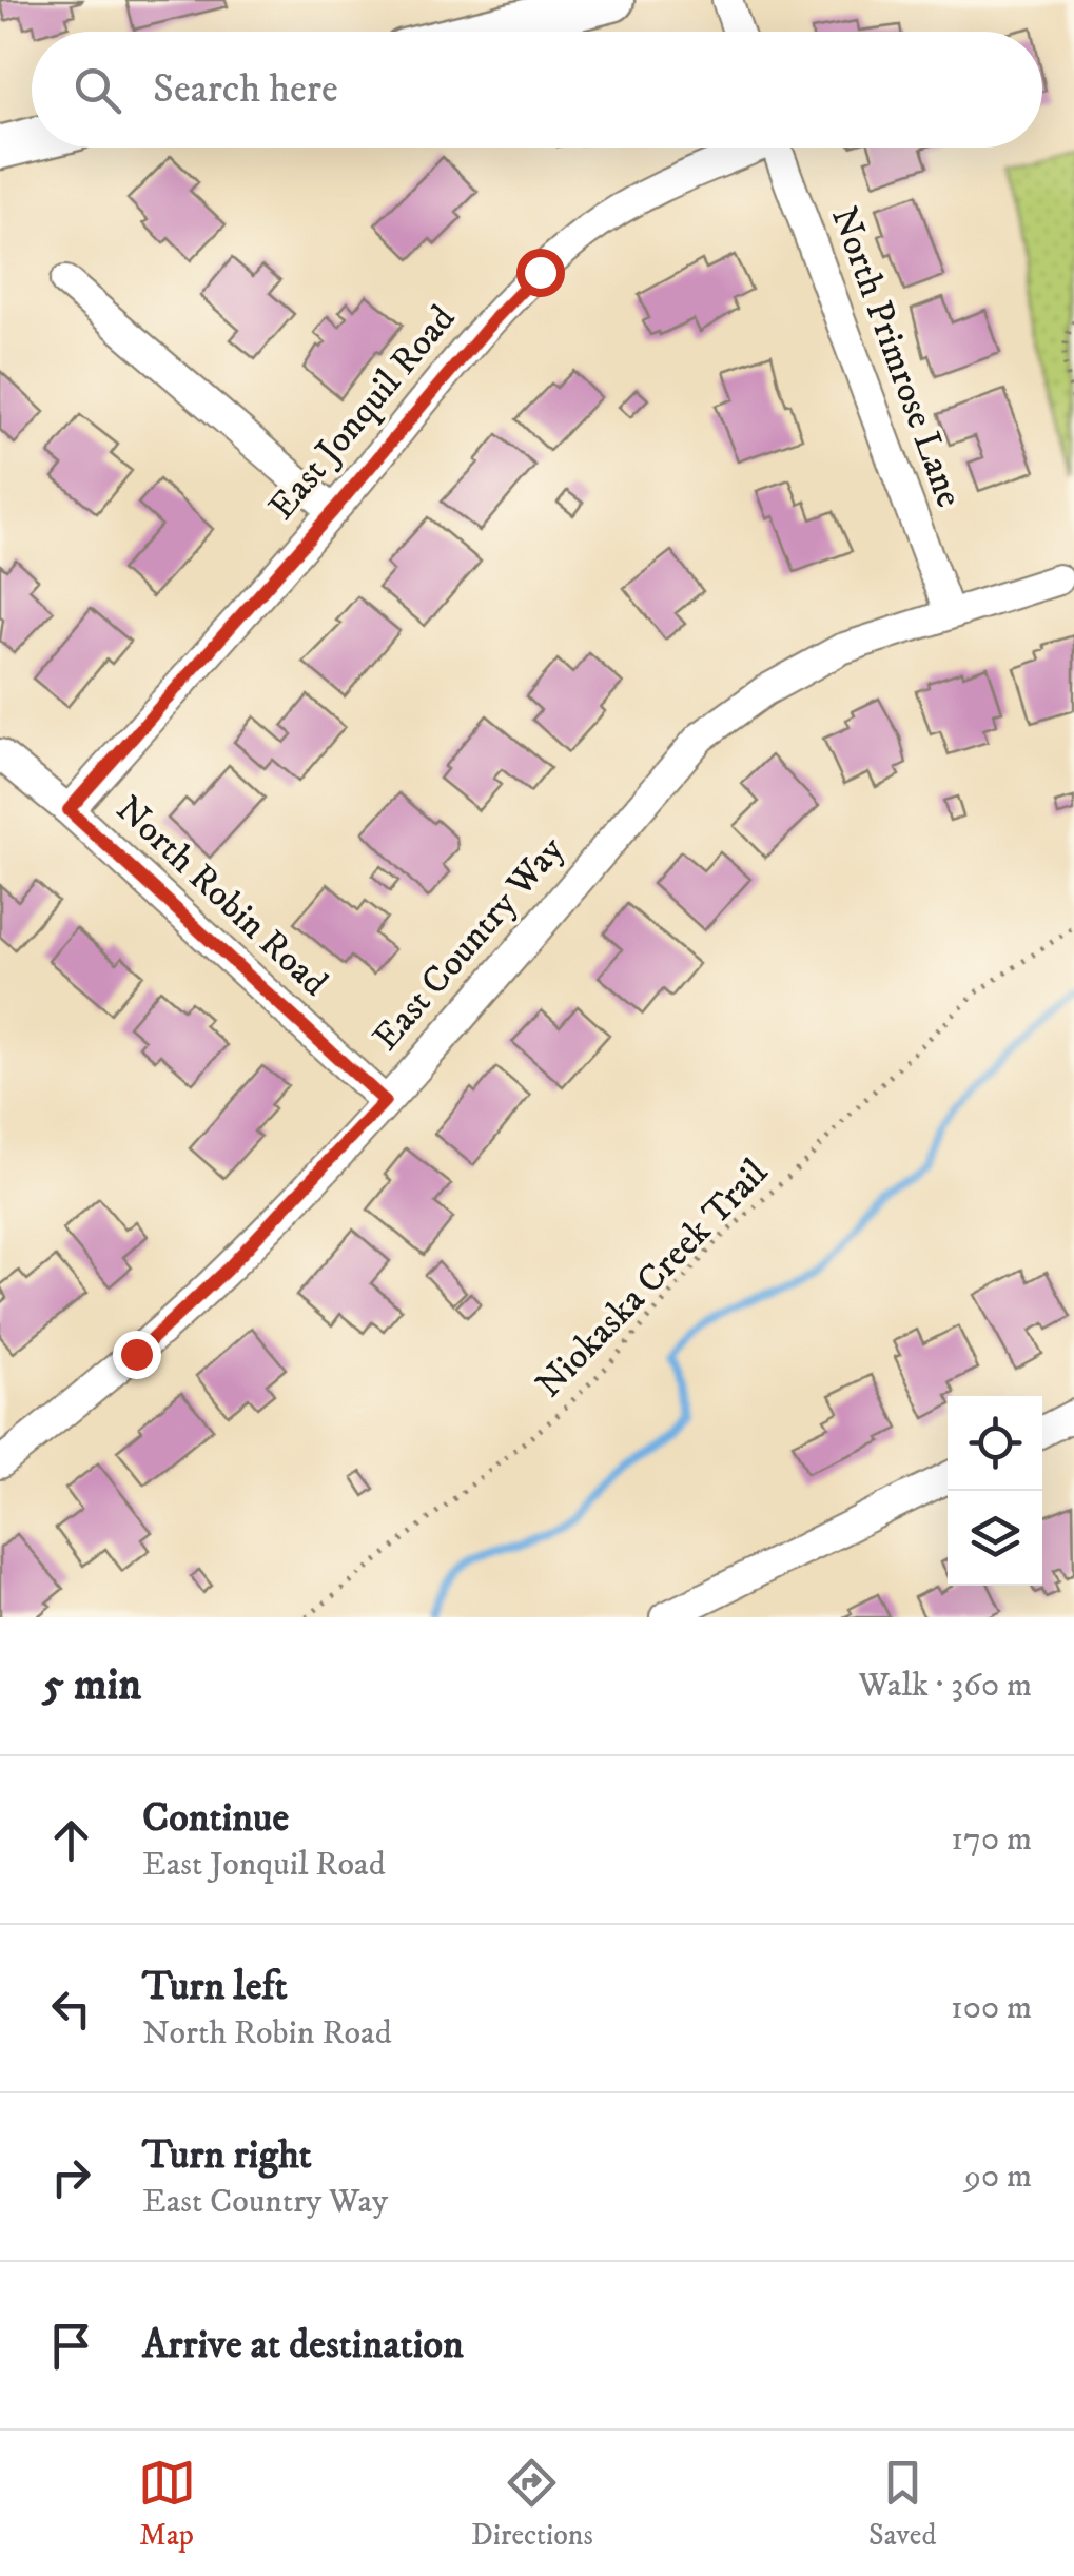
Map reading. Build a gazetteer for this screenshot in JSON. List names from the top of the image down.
{
  "streets": {
    "street": [
      "North Primrose Lane",
      "East Jonquil Road",
      "North Robin Road",
      "East Country Way"
    ],
    "path": ["Niokaska Creek Trail"]
  },
  "crossings": [
    ["North Primrose Lane", "East Country Way"],
    ["East Jonquil Road", "North Robin Road"],
    ["North Robin Road", "East Country Way"]
  ],
  "page": {
    "search": "Search here",
    "heading": ["5 min", "Walk · 360 m"],
    "list": [
      ["Continue", "East Jonquil Road", "170 m"],
      ["Turn left", "North Robin Road", "100 m"],
      ["Turn right", "East Country Way", "90 m"],
      "Arrive at destination"
    ],
    "nav": ["Map", "Directions", "Saved"]
  }
}
